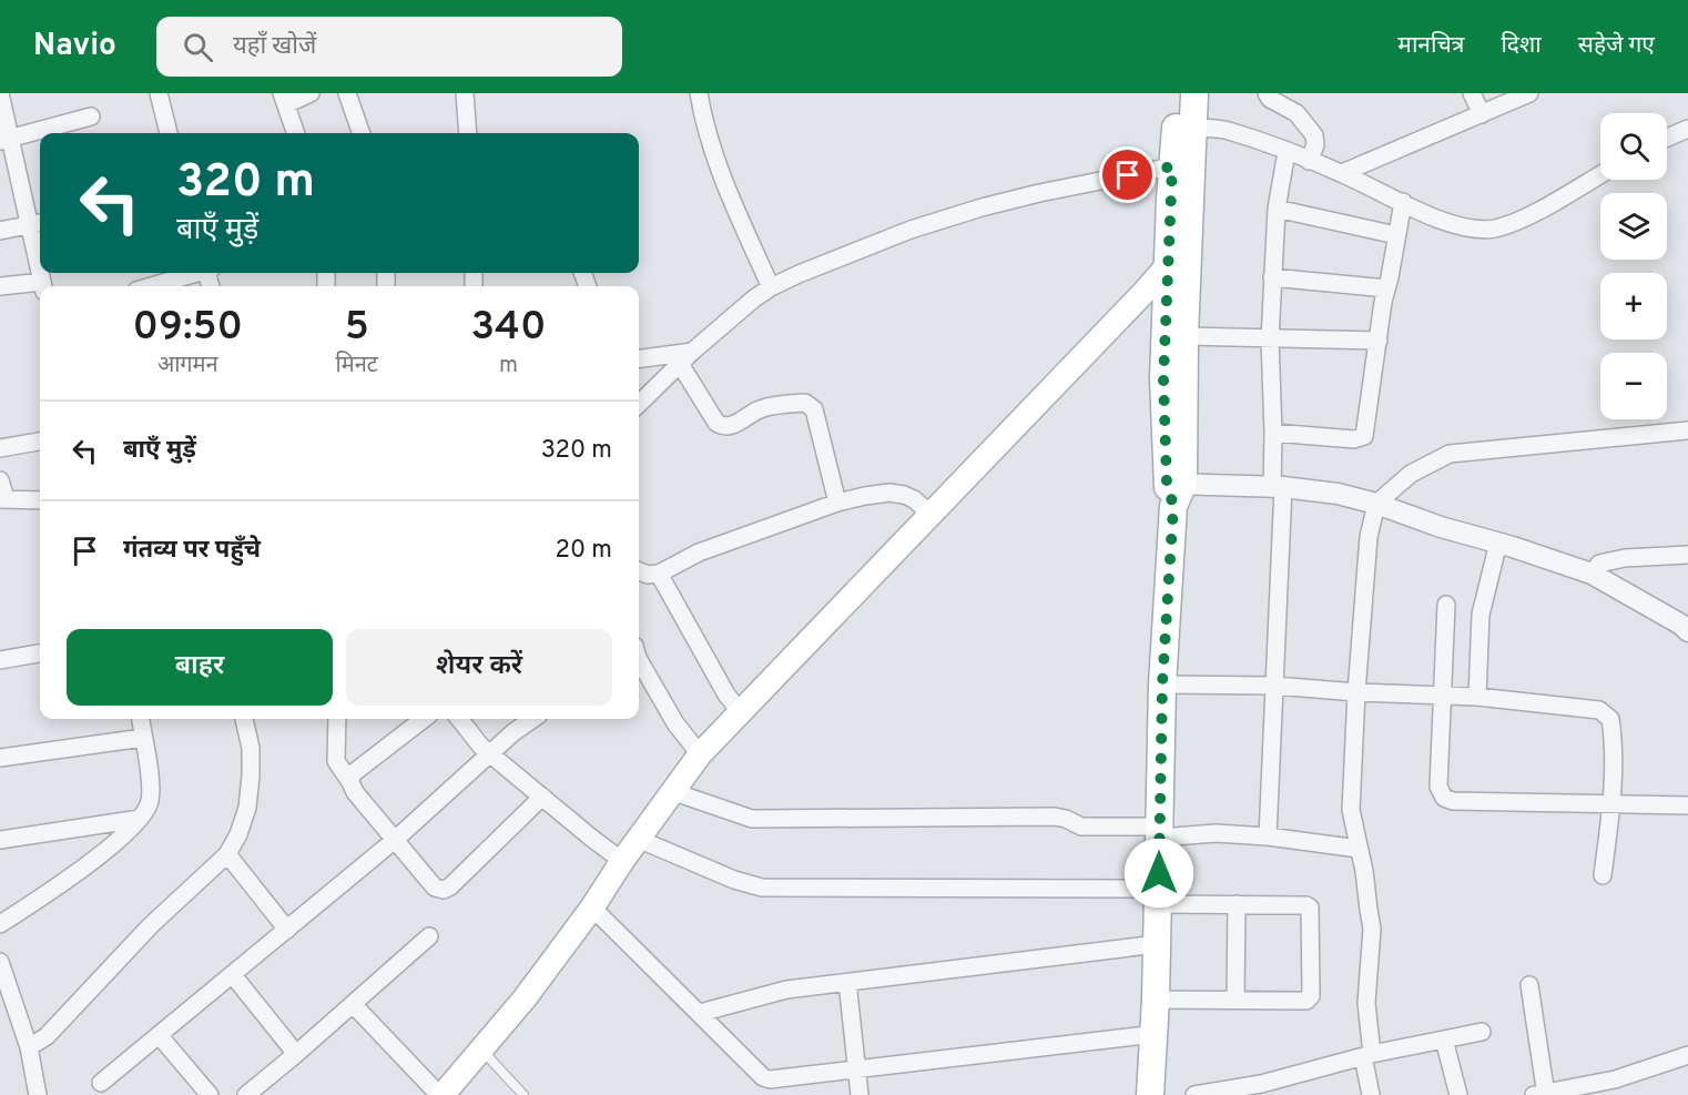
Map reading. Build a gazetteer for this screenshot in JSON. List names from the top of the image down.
{
  "page": {
    "header": "Navio",
    "search": "यहाँ खोजें",
    "nav": ["मानचित्र", "दिशा", "सहेजे गए"],
    "map_buttons": ["+", "−"],
    "turn": ["320 m", "बाएँ मुड़ें"],
    "eta": [
      "09:50",
      "आगमन",
      "5",
      "मिनट",
      "340",
      "m"
    ],
    "list": [
      {
        "name": "बाएँ मुड़ें",
        "value": "320 m"
      },
      {
        "name": "गंतव्य पर पहुँचे",
        "value": "20 m"
      }
    ],
    "buttons": ["बाहर", "शेयर करें"]
  }
}
